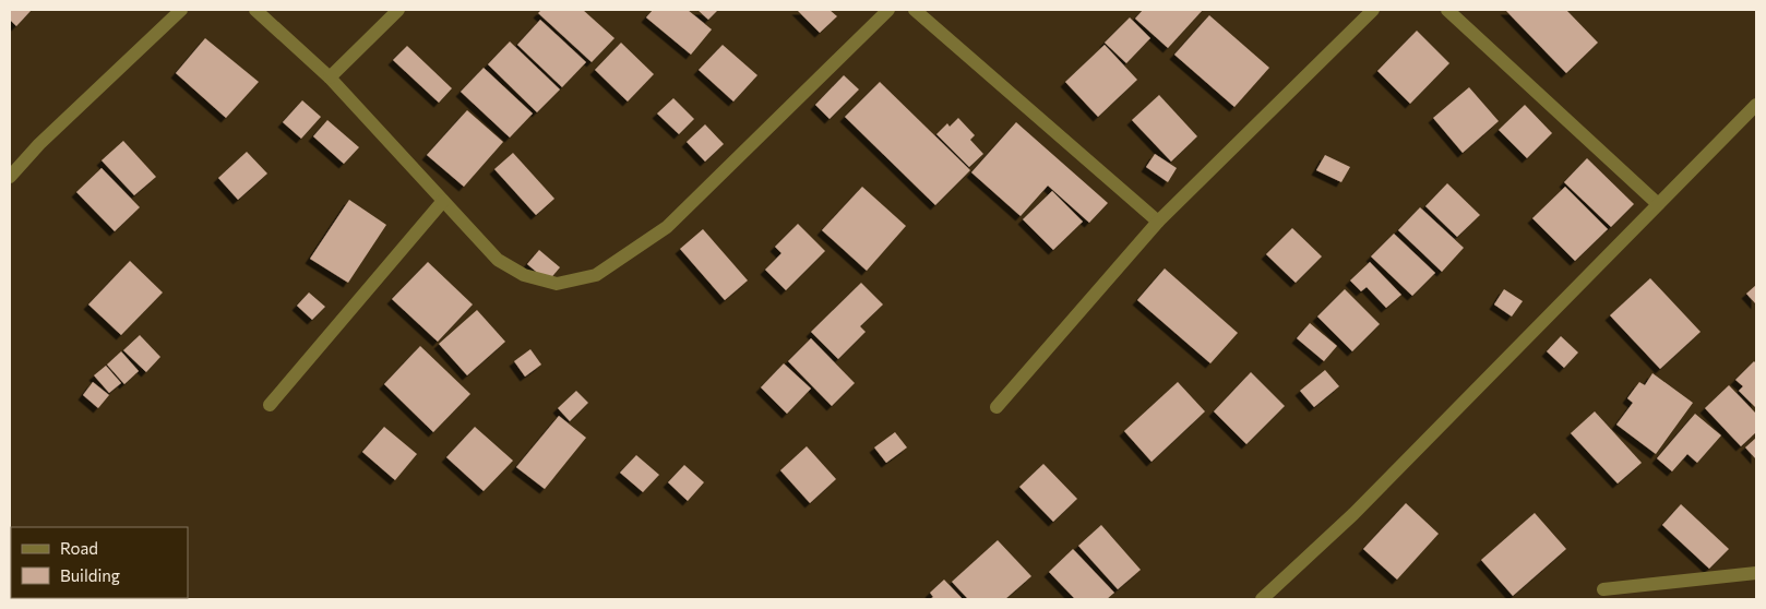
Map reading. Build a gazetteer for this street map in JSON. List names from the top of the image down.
{
  "legend": ["Road", "Building"]
}
